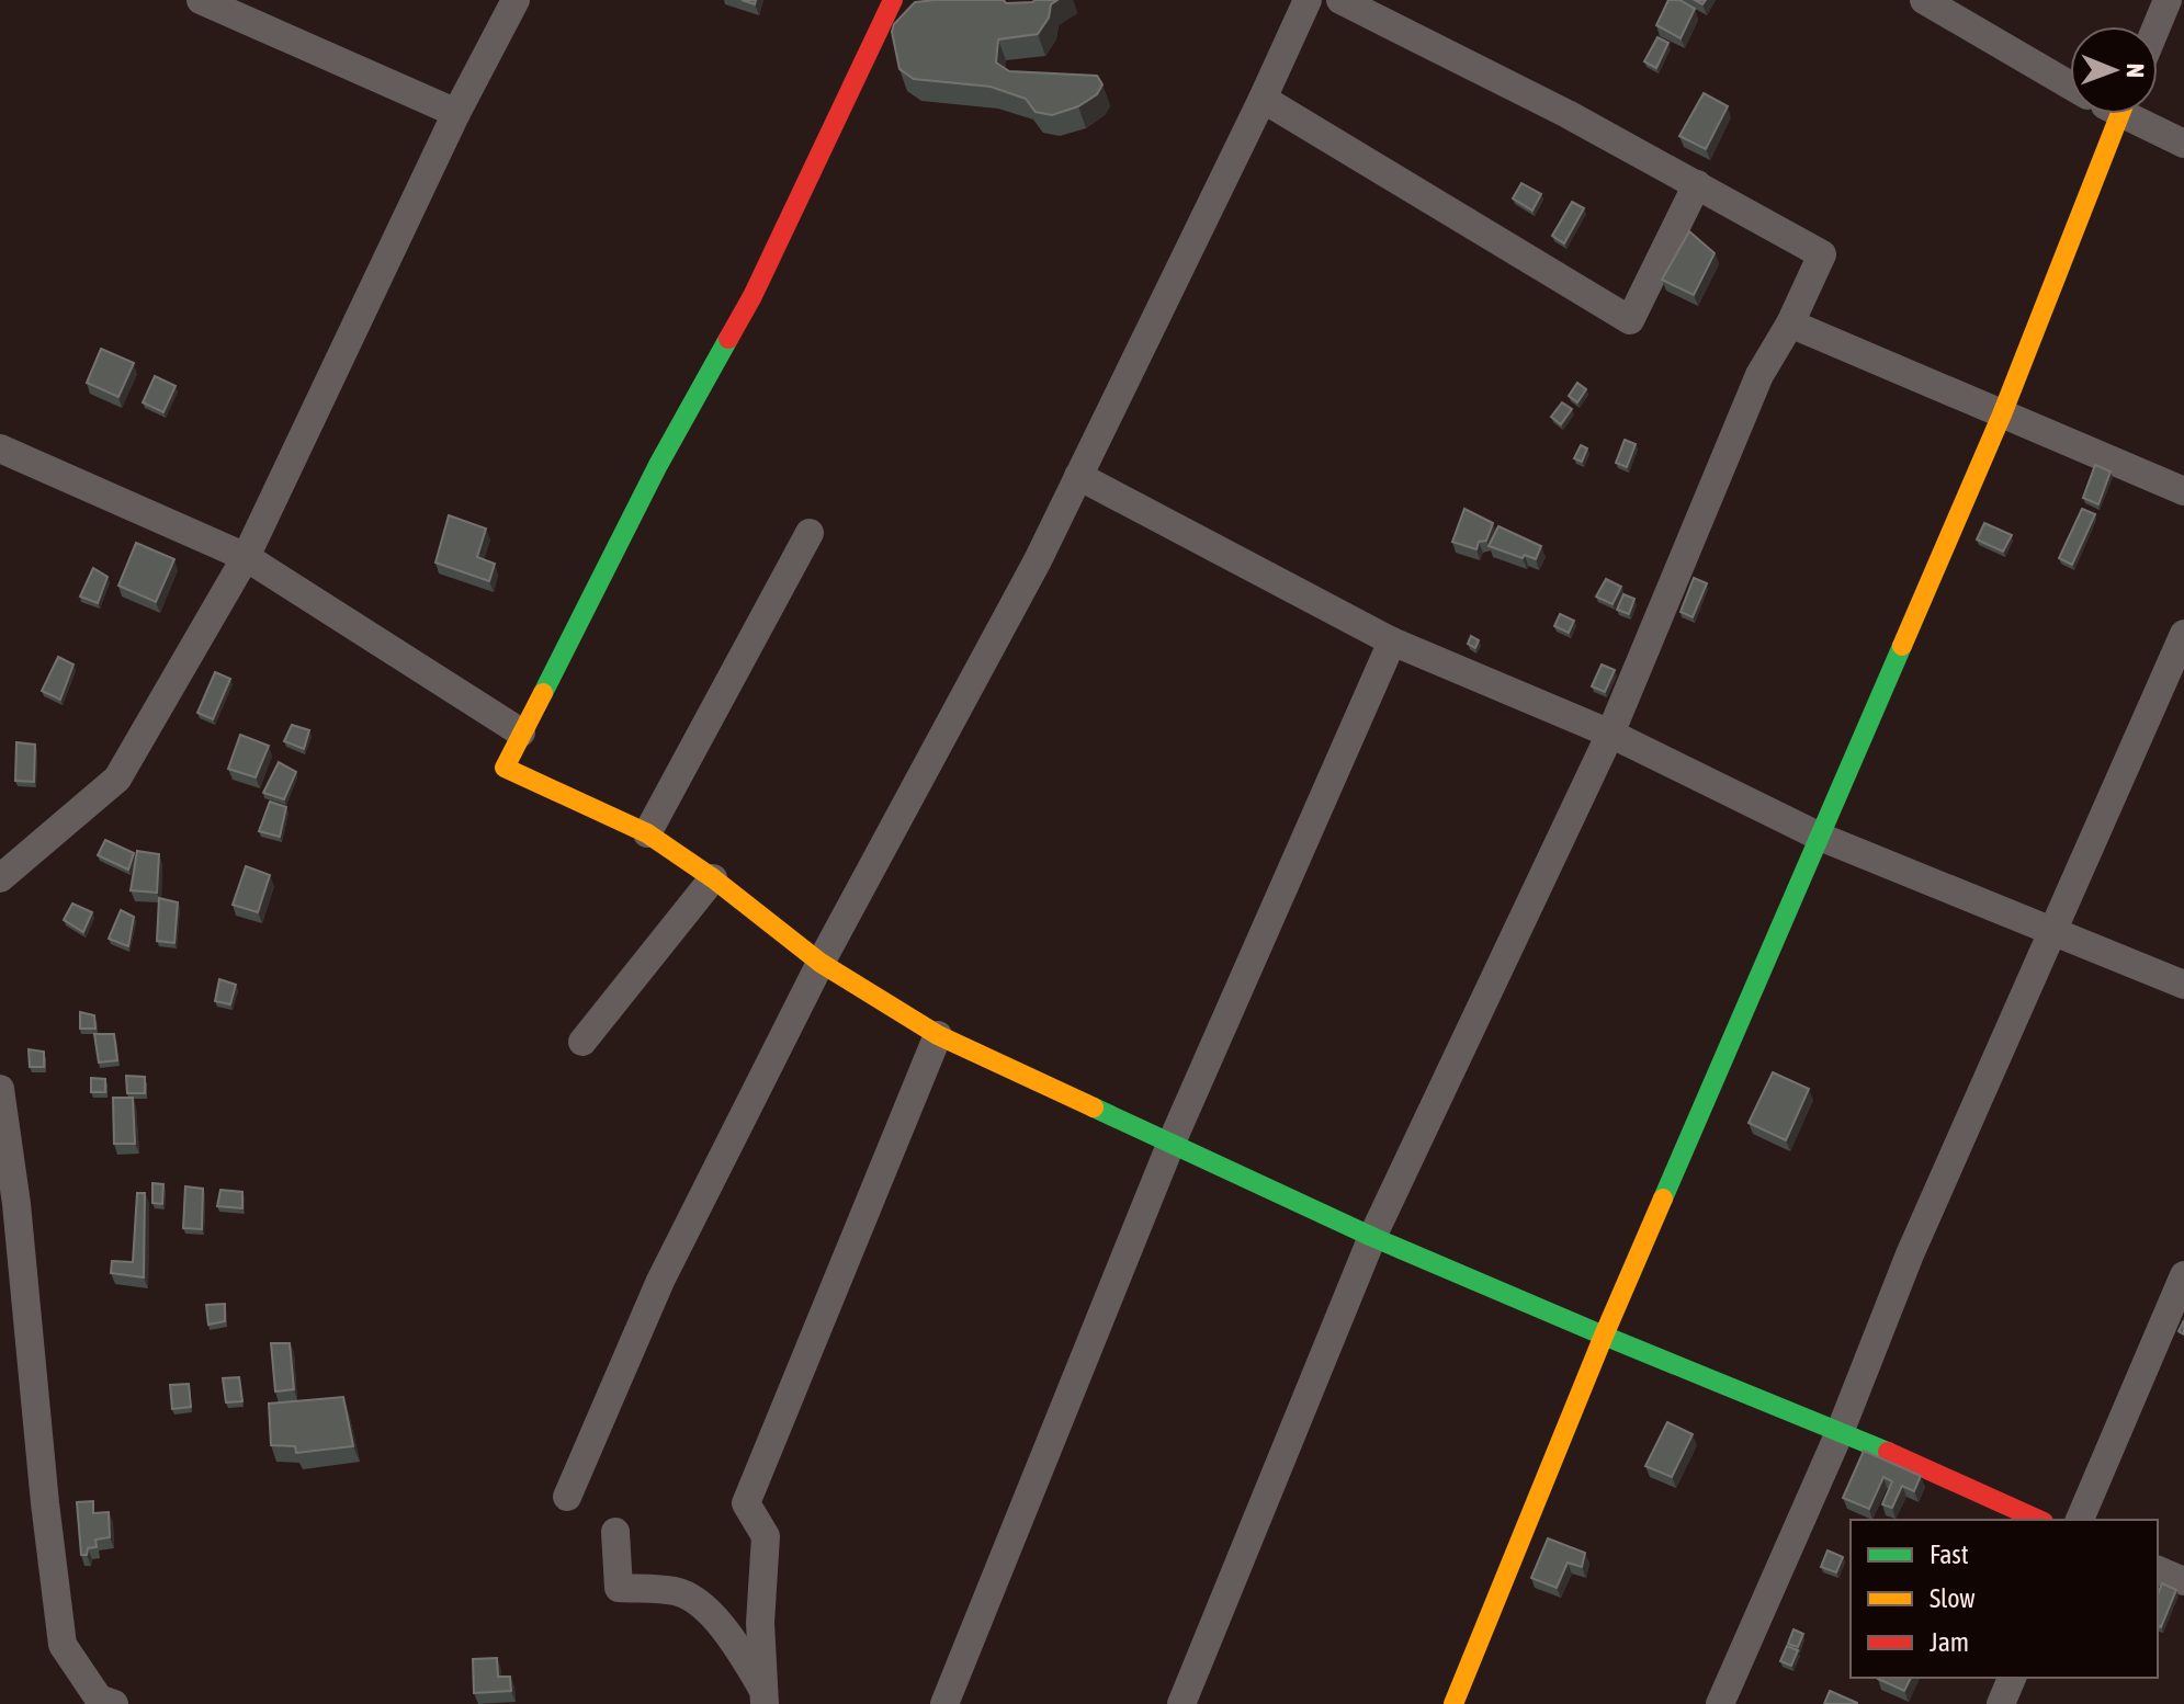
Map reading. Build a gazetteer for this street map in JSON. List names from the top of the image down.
{
  "legend": ["Fast", "Slow", "Jam"],
  "north": "right"
}
